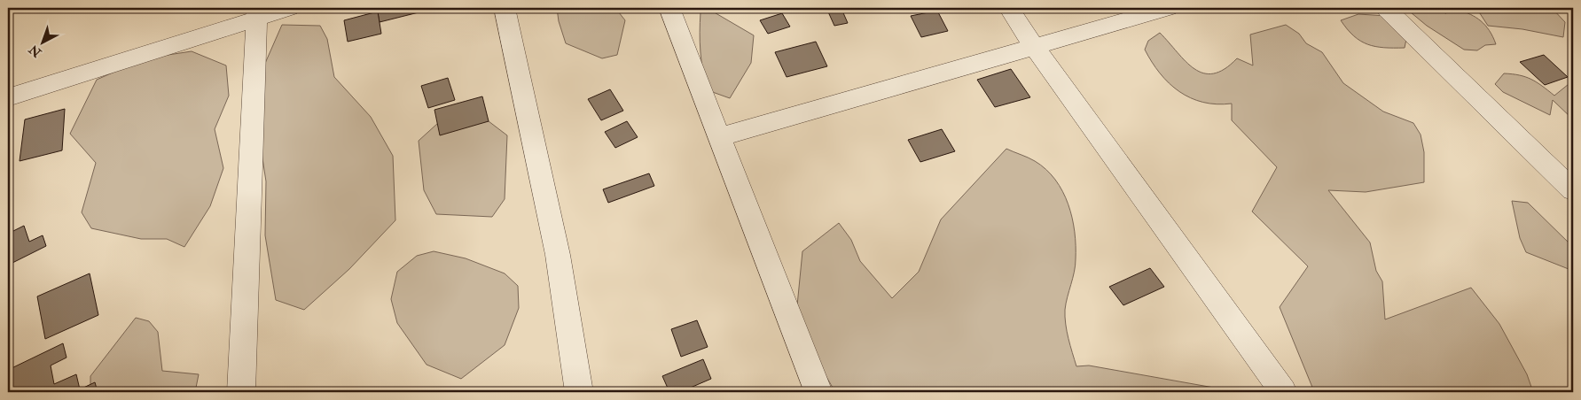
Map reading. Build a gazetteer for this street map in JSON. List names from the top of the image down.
{
  "north": "bottom left"
}
